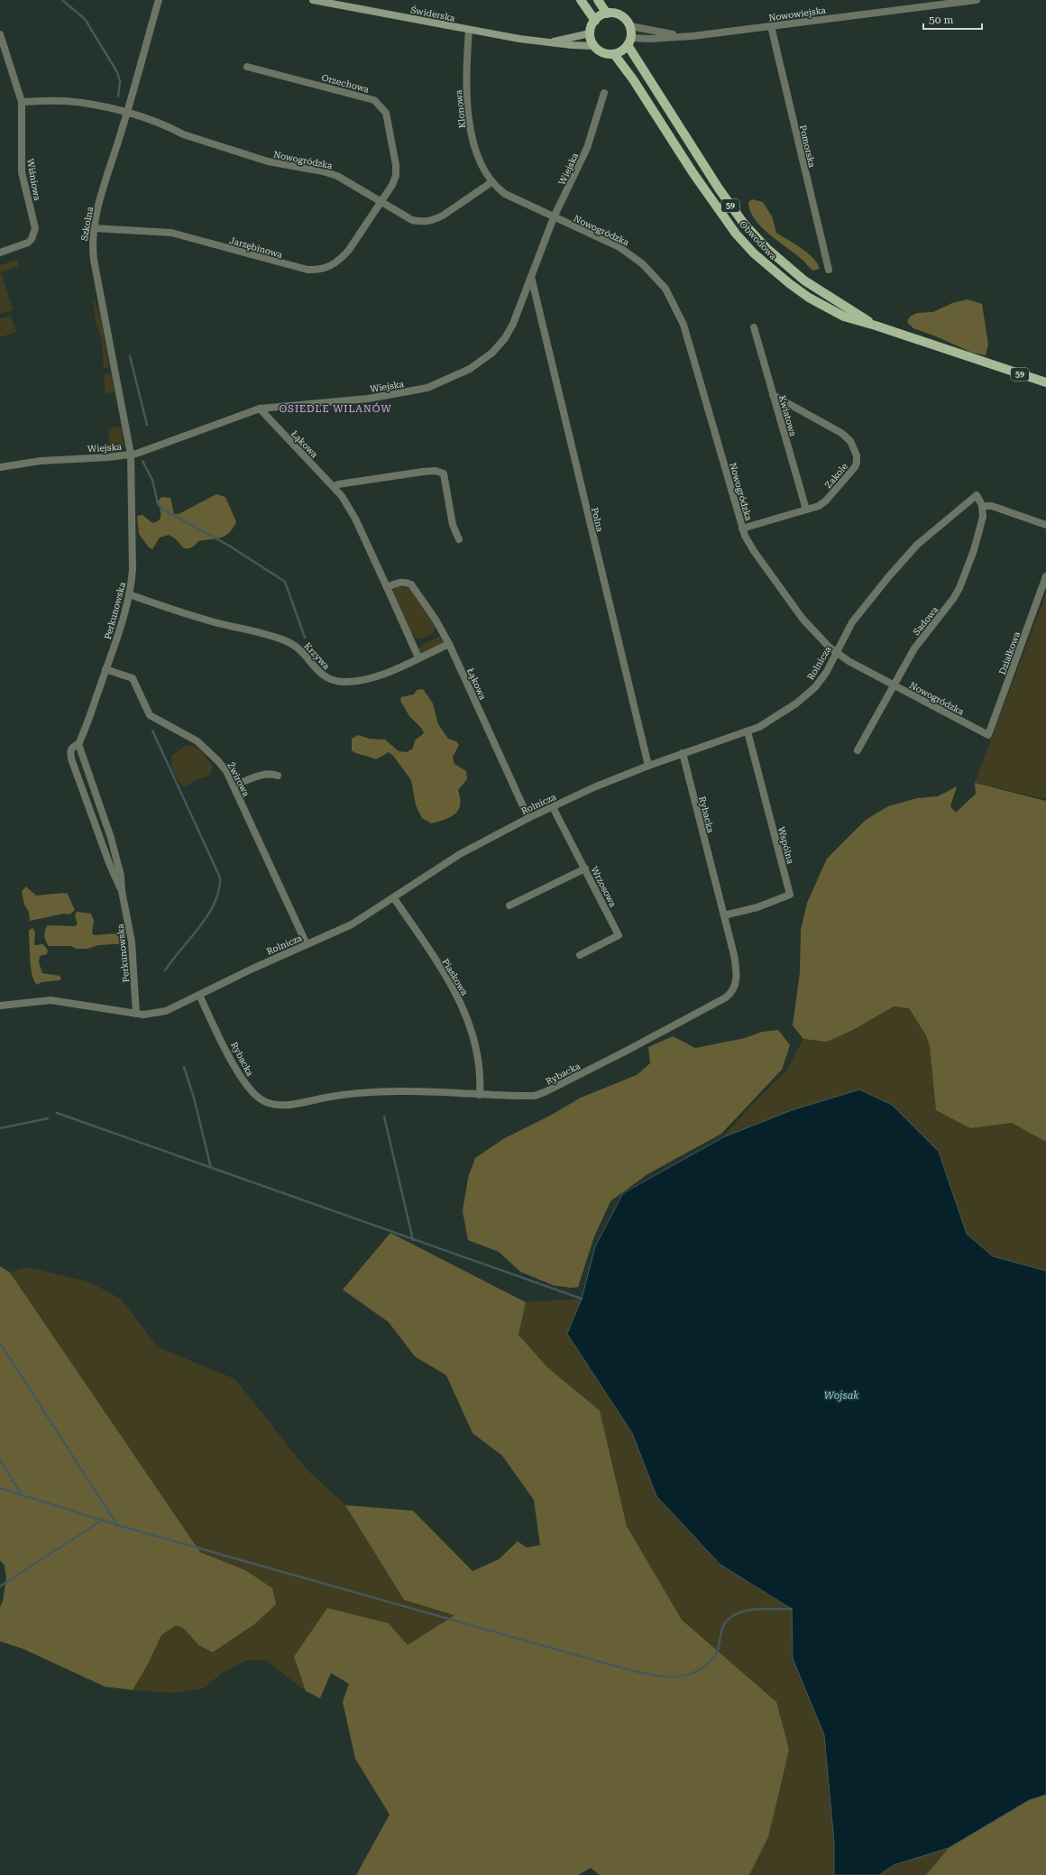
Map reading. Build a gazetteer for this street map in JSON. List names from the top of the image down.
{
  "streets": {
    "main road": ["59", "Obwodowa"],
    "street": [
      "Świderska",
      "Nowowiejska",
      "Orzechowa",
      "Klonowa",
      "Pomorska",
      "Nowogródzka",
      "Wiejska",
      "Wiśniowa",
      "Szkolna",
      "Jarzębinowa",
      "Kwiatowa",
      "Łąkowa",
      "Zakole",
      "Polna",
      "Perkunowska",
      "Sadowa",
      "Działkowa",
      "Krzywa",
      "Rolnicza",
      "Żwirowa",
      "Rybacka",
      "Wspólna",
      "Wrzosowa",
      "Piaskowa"
    ]
  },
  "crossings": [
    ["Świderska", "Nowowiejska"],
    ["Świderska", "Klonowa"],
    ["Świderska", "Obwodowa"],
    ["Nowowiejska", "Pomorska"],
    ["Nowowiejska", "Obwodowa"],
    ["Orzechowa", "Nowogródzka"],
    ["Orzechowa", "Jarzębinowa"],
    ["Klonowa", "Nowogródzka"],
    ["Nowogródzka", "Wiejska"],
    ["Nowogródzka", "Wiśniowa"],
    ["Nowogródzka", "Szkolna"],
    ["Nowogródzka", "Jarzębinowa"],
    ["Nowogródzka", "Zakole"],
    ["Nowogródzka", "Sadowa"],
    ["Nowogródzka", "Działkowa"],
    ["Nowogródzka", "Rolnicza"],
    ["Wiejska", "Szkolna"],
    ["Wiejska", "Łąkowa"],
    ["Wiejska", "Polna"],
    ["Wiejska", "Perkunowska"],
    ["Szkolna", "Jarzębinowa"],
    ["Szkolna", "Perkunowska"],
    ["Kwiatowa", "Zakole"],
    ["Łąkowa", "Krzywa"],
    ["Łąkowa", "Rolnicza"],
    ["Polna", "Rolnicza"],
    ["Perkunowska", "Krzywa"],
    ["Perkunowska", "Rolnicza"],
    ["Perkunowska", "Żwirowa"],
    ["Sadowa", "Rolnicza"],
    ["Rolnicza", "Żwirowa"],
    ["Rolnicza", "Rybacka"],
    ["Rolnicza", "Wspólna"],
    ["Rolnicza", "Wrzosowa"],
    ["Rolnicza", "Piaskowa"],
    ["Rybacka", "Wspólna"],
    ["Rybacka", "Piaskowa"]
  ],
  "districts": ["OSIEDLE WILANÓW"],
  "water": ["Wojsak"],
  "scale_bar": "50 m"
}
